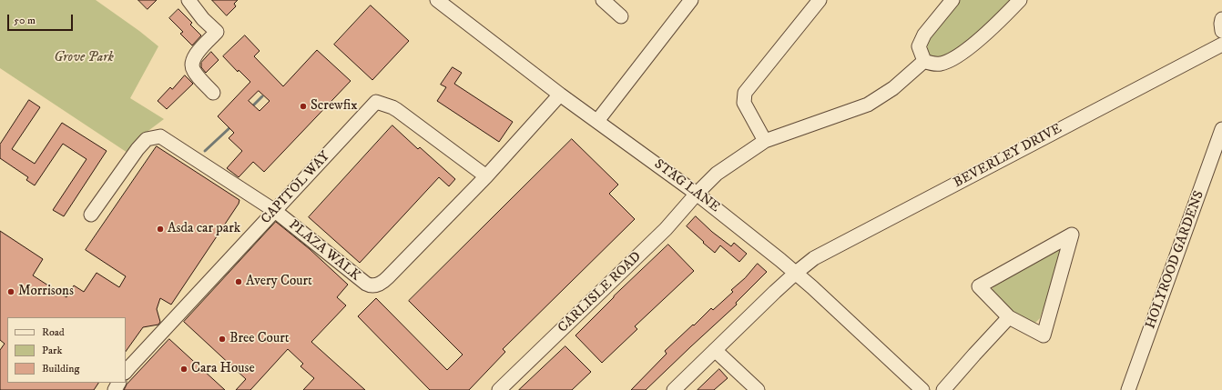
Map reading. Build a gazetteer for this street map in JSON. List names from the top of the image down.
{
  "streets": {
    "street": [
      "BEVERLEY DRIVE",
      "STAG LANE",
      "CAPITOL WAY",
      "PLAZA WALK",
      "HOLYROOD GARDENS",
      "CARLISLE ROAD"
    ]
  },
  "crossings": [
    ["BEVERLEY DRIVE", "STAG LANE"],
    ["STAG LANE", "PLAZA WALK"],
    ["STAG LANE", "CARLISLE ROAD"],
    ["CAPITOL WAY", "PLAZA WALK"]
  ],
  "parks": ["Grove Park"],
  "places": [
    "Screwfix",
    "Asda car park",
    "Avery Court",
    "Morrisons",
    "Bree Court",
    "Cara House"
  ],
  "legend": ["Road", "Park", "Building"],
  "scale_bar": "50 m"
}
